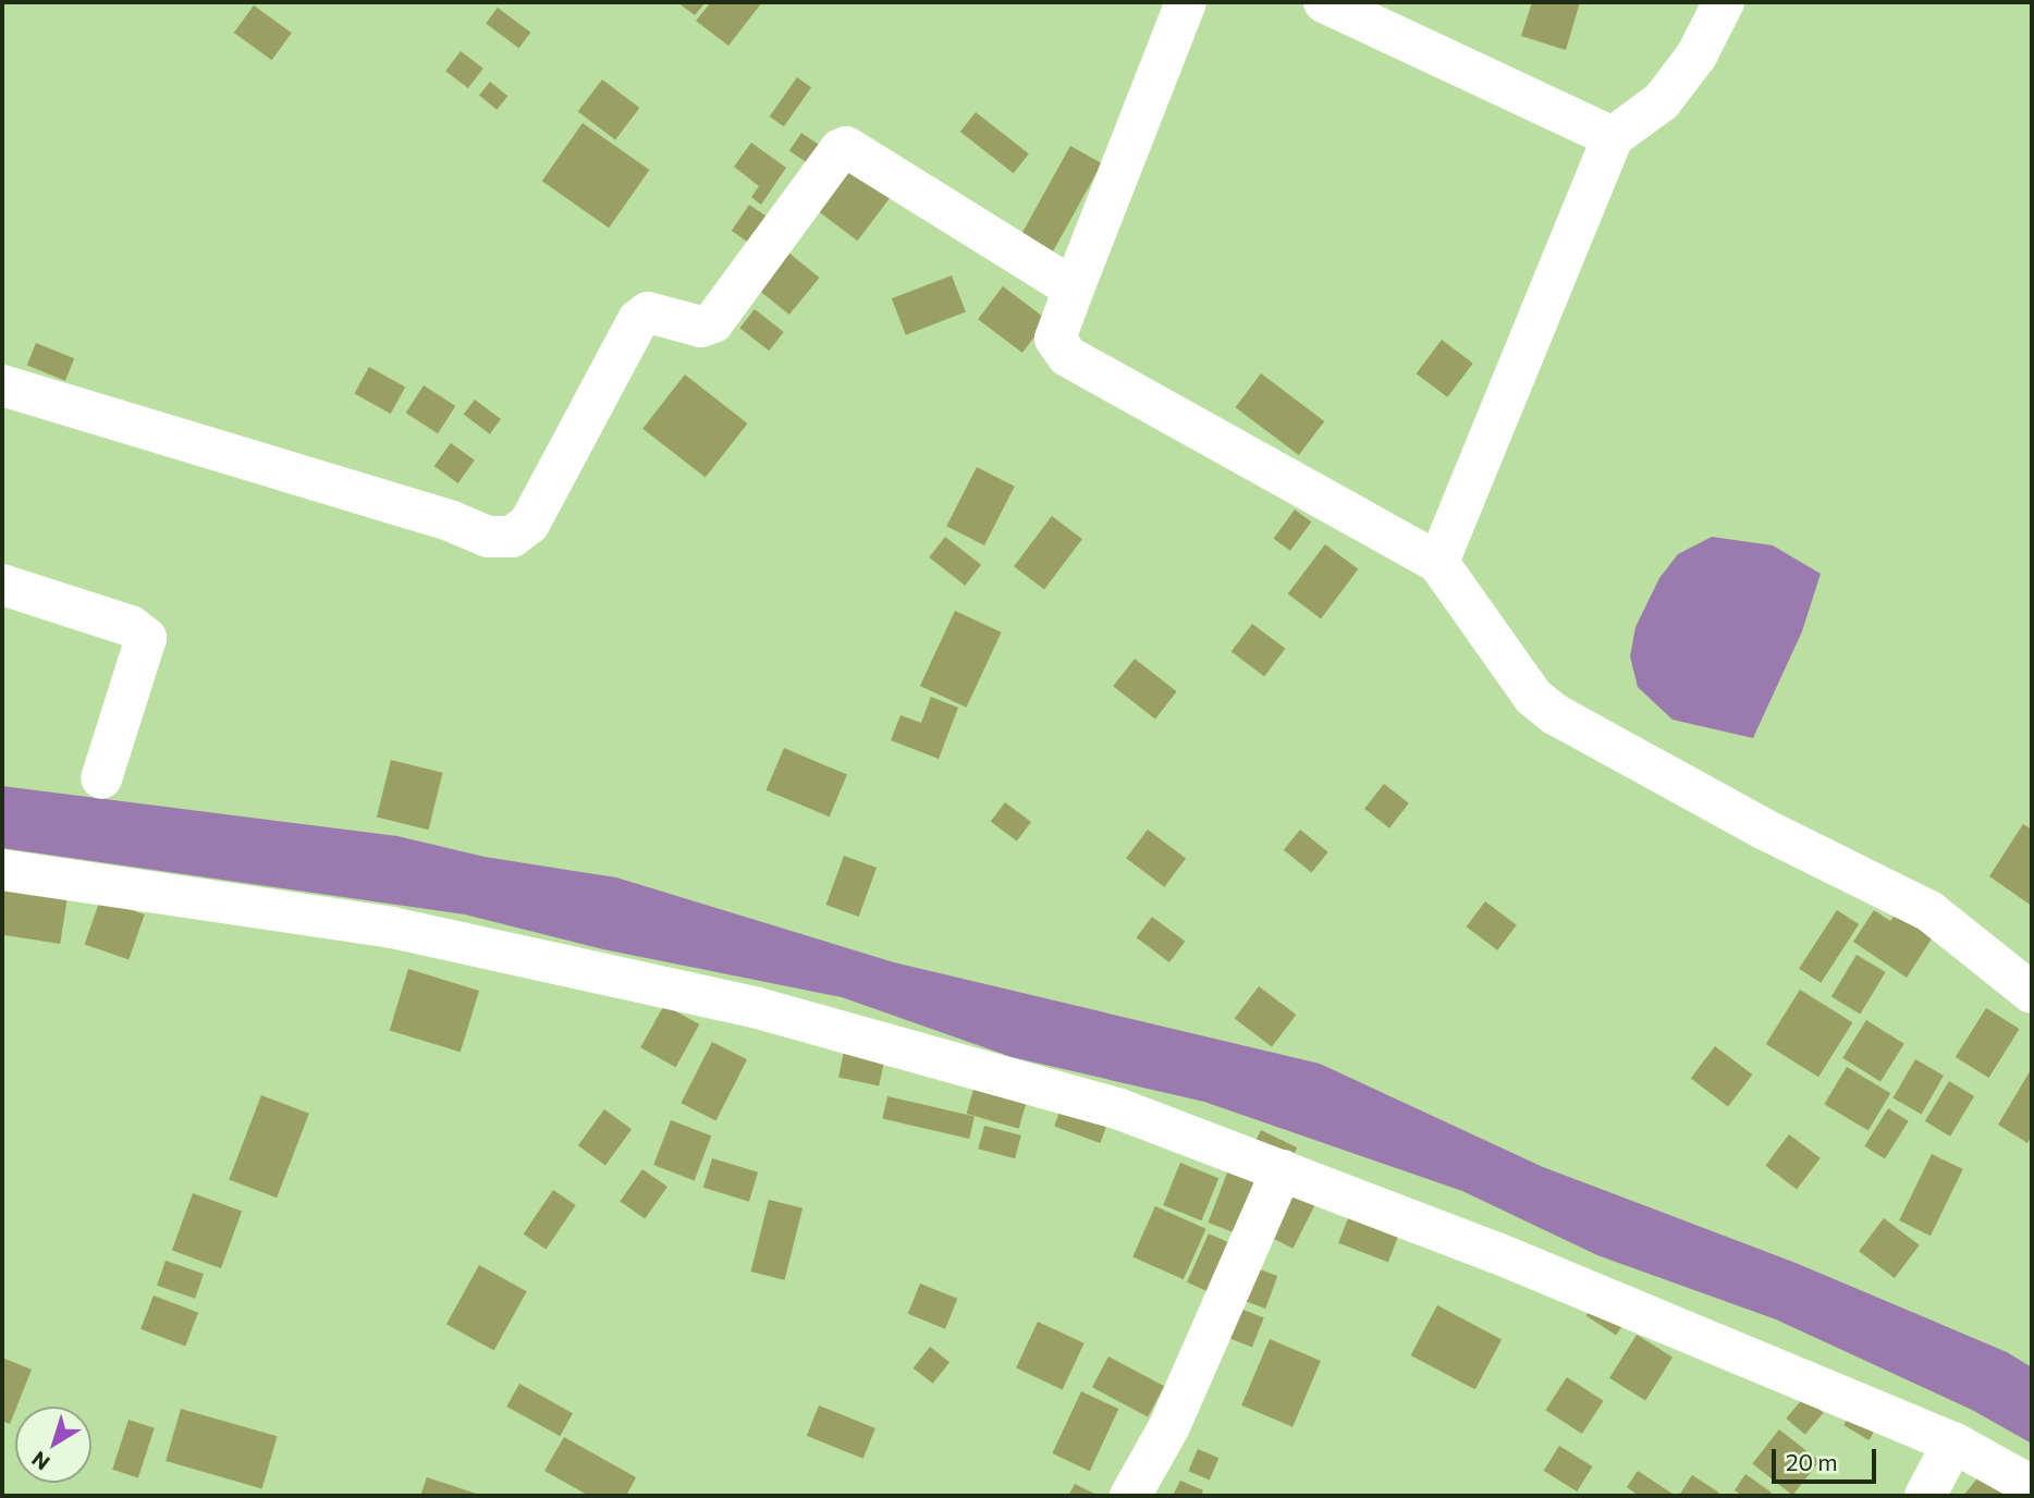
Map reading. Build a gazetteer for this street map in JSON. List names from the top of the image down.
{
  "scale_bar": "20 m",
  "north": "bottom left"
}
